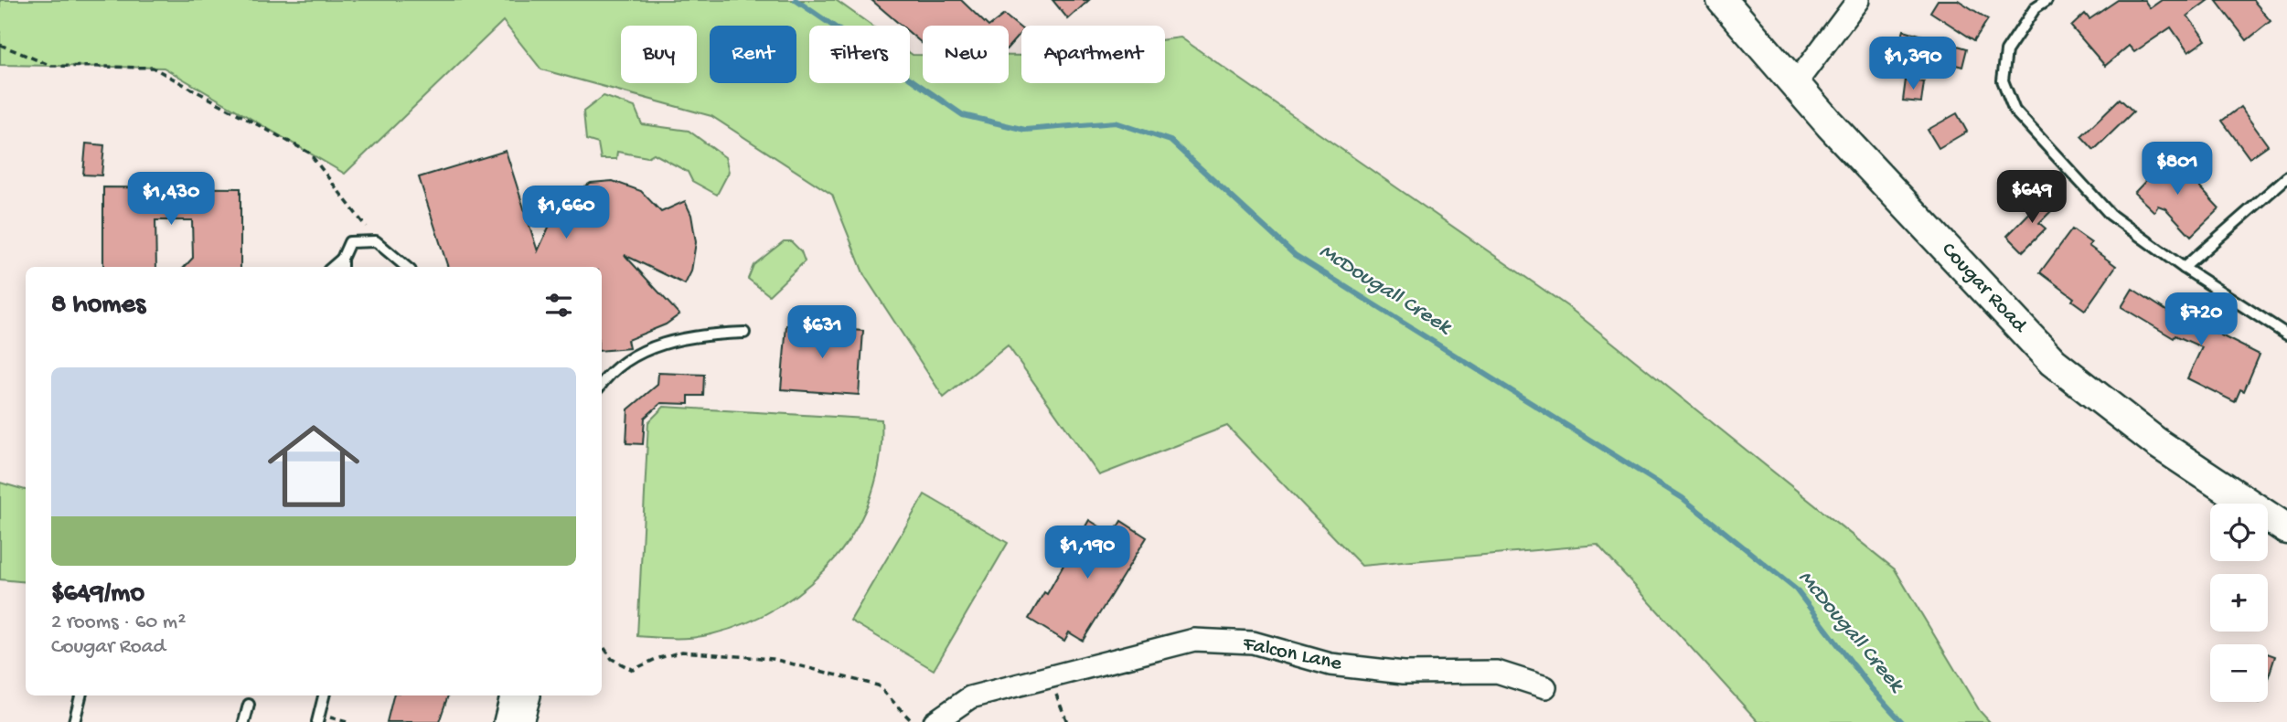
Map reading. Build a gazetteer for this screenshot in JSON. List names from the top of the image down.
{
  "streets": {
    "street": ["Cougar Road", "Falcon Lane"]
  },
  "water": ["McDougall Creek"],
  "page": {
    "chip": [
      "Buy",
      "Rent",
      "Filters",
      "New",
      "Apartment"
    ],
    "price": [
      "$1,390",
      "$801",
      "$649",
      "$1,430",
      "$1,660",
      "$720",
      "$631",
      "$1,190"
    ],
    "heading": "8 homes",
    "list": [
      {
        "name": "$649/mo",
        "note": "2 rooms · 60 m² · Cougar Road"
      }
    ],
    "map_buttons": ["+", "−"]
  }
}
